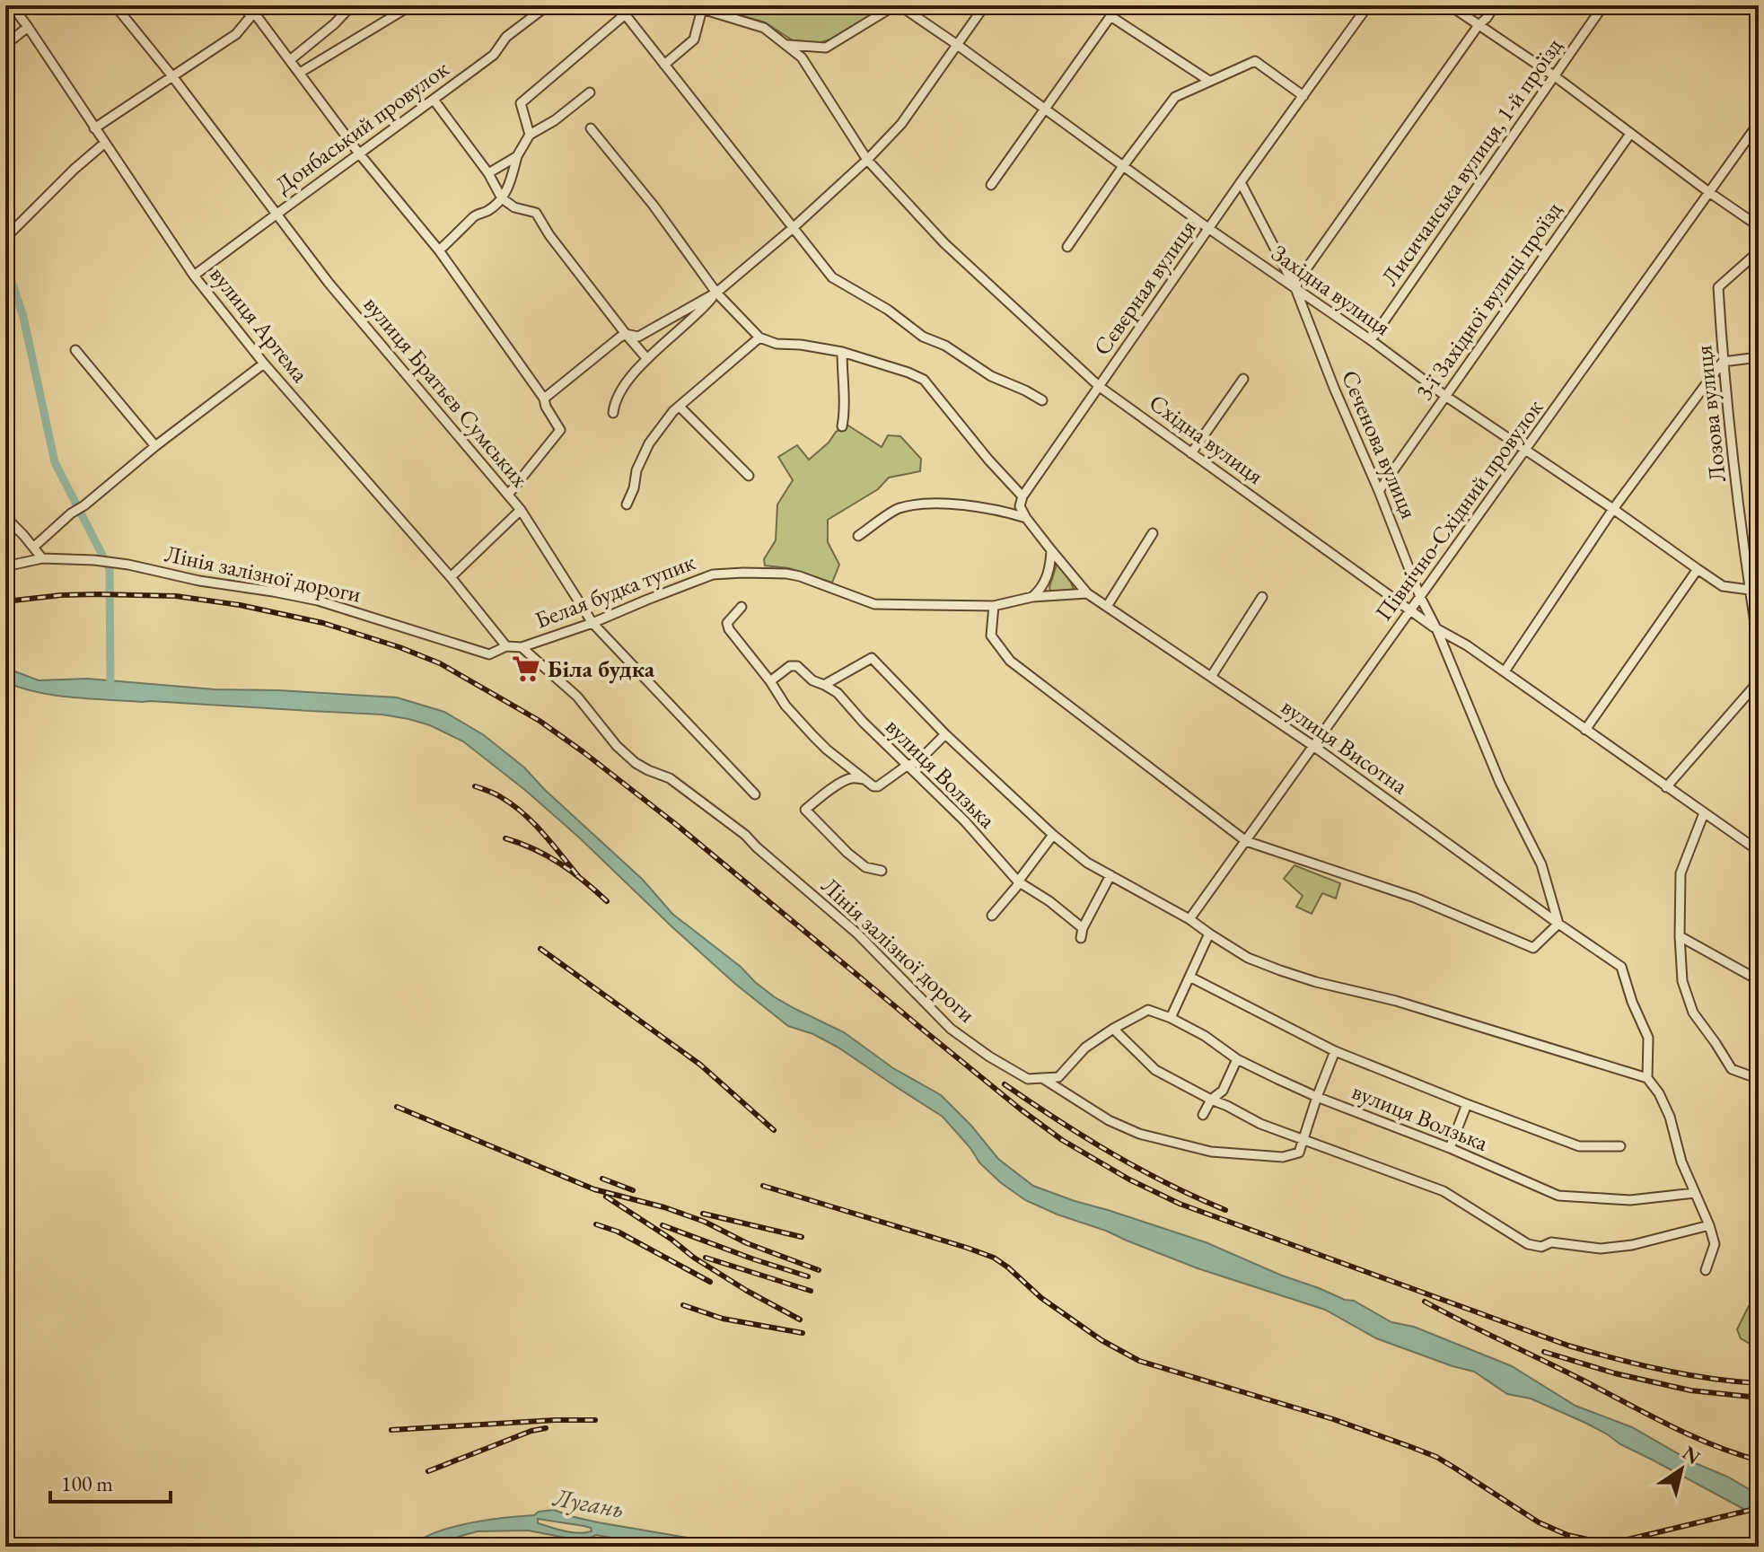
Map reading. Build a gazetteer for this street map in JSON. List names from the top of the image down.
{
  "streets": {
    "street": [
      "Донбаський провулок",
      "Лисичанська вулиця, 1-й проїзд",
      "Сєвєрная вулиця",
      "Західна вулиця",
      "3-ї Західної вулиці проїзд",
      "вулиця Артема",
      "вулиця Братьєв Сумських",
      "Лозова вулиця",
      "Східна вулиця",
      "Сєченова вулиця",
      "Північно-Східний провулок",
      "Лінія залізної дороги",
      "Белая будка тупик",
      "вулиця Висотна",
      "вулиця Волзька"
    ]
  },
  "crossings": [
    ["Донбаський провулок", "вулиця Артема"],
    ["Донбаський провулок", "вулиця Братьєв Сумських"],
    ["Лисичанська вулиця, 1-й проїзд", "Західна вулиця"],
    ["Сєвєрная вулиця", "Західна вулиця"],
    ["Сєвєрная вулиця", "Східна вулиця"],
    ["Сєвєрная вулиця", "Сєченова вулиця"],
    ["Західна вулиця", "3-ї Західної вулиці проїзд"],
    ["Західна вулиця", "Лозова вулиця"],
    ["Західна вулиця", "Східна вулиця"],
    ["Західна вулиця", "Сєченова вулиця"],
    ["Західна вулиця", "Північно-Східний провулок"],
    ["3-ї Західної вулиці проїзд", "Сєченова вулиця"],
    ["вулиця Артема", "Лінія залізної дороги"],
    ["вулиця Артема", "Белая будка тупик"],
    ["вулиця Братьєв Сумських", "Белая будка тупик"],
    ["Східна вулиця", "Сєченова вулиця"],
    ["Східна вулиця", "Північно-Східний провулок"],
    ["Сєченова вулиця", "Північно-Східний провулок"],
    ["Сєченова вулиця", "вулиця Висотна"],
    ["Північно-Східний провулок", "вулиця Висотна"],
    ["Лінія залізної дороги", "Белая будка тупик"]
  ],
  "water": ["Лугань"],
  "places": {
    "supermarket": ["Біла будка"]
  },
  "scale_bar": "100 m",
  "north": "top right"
}
